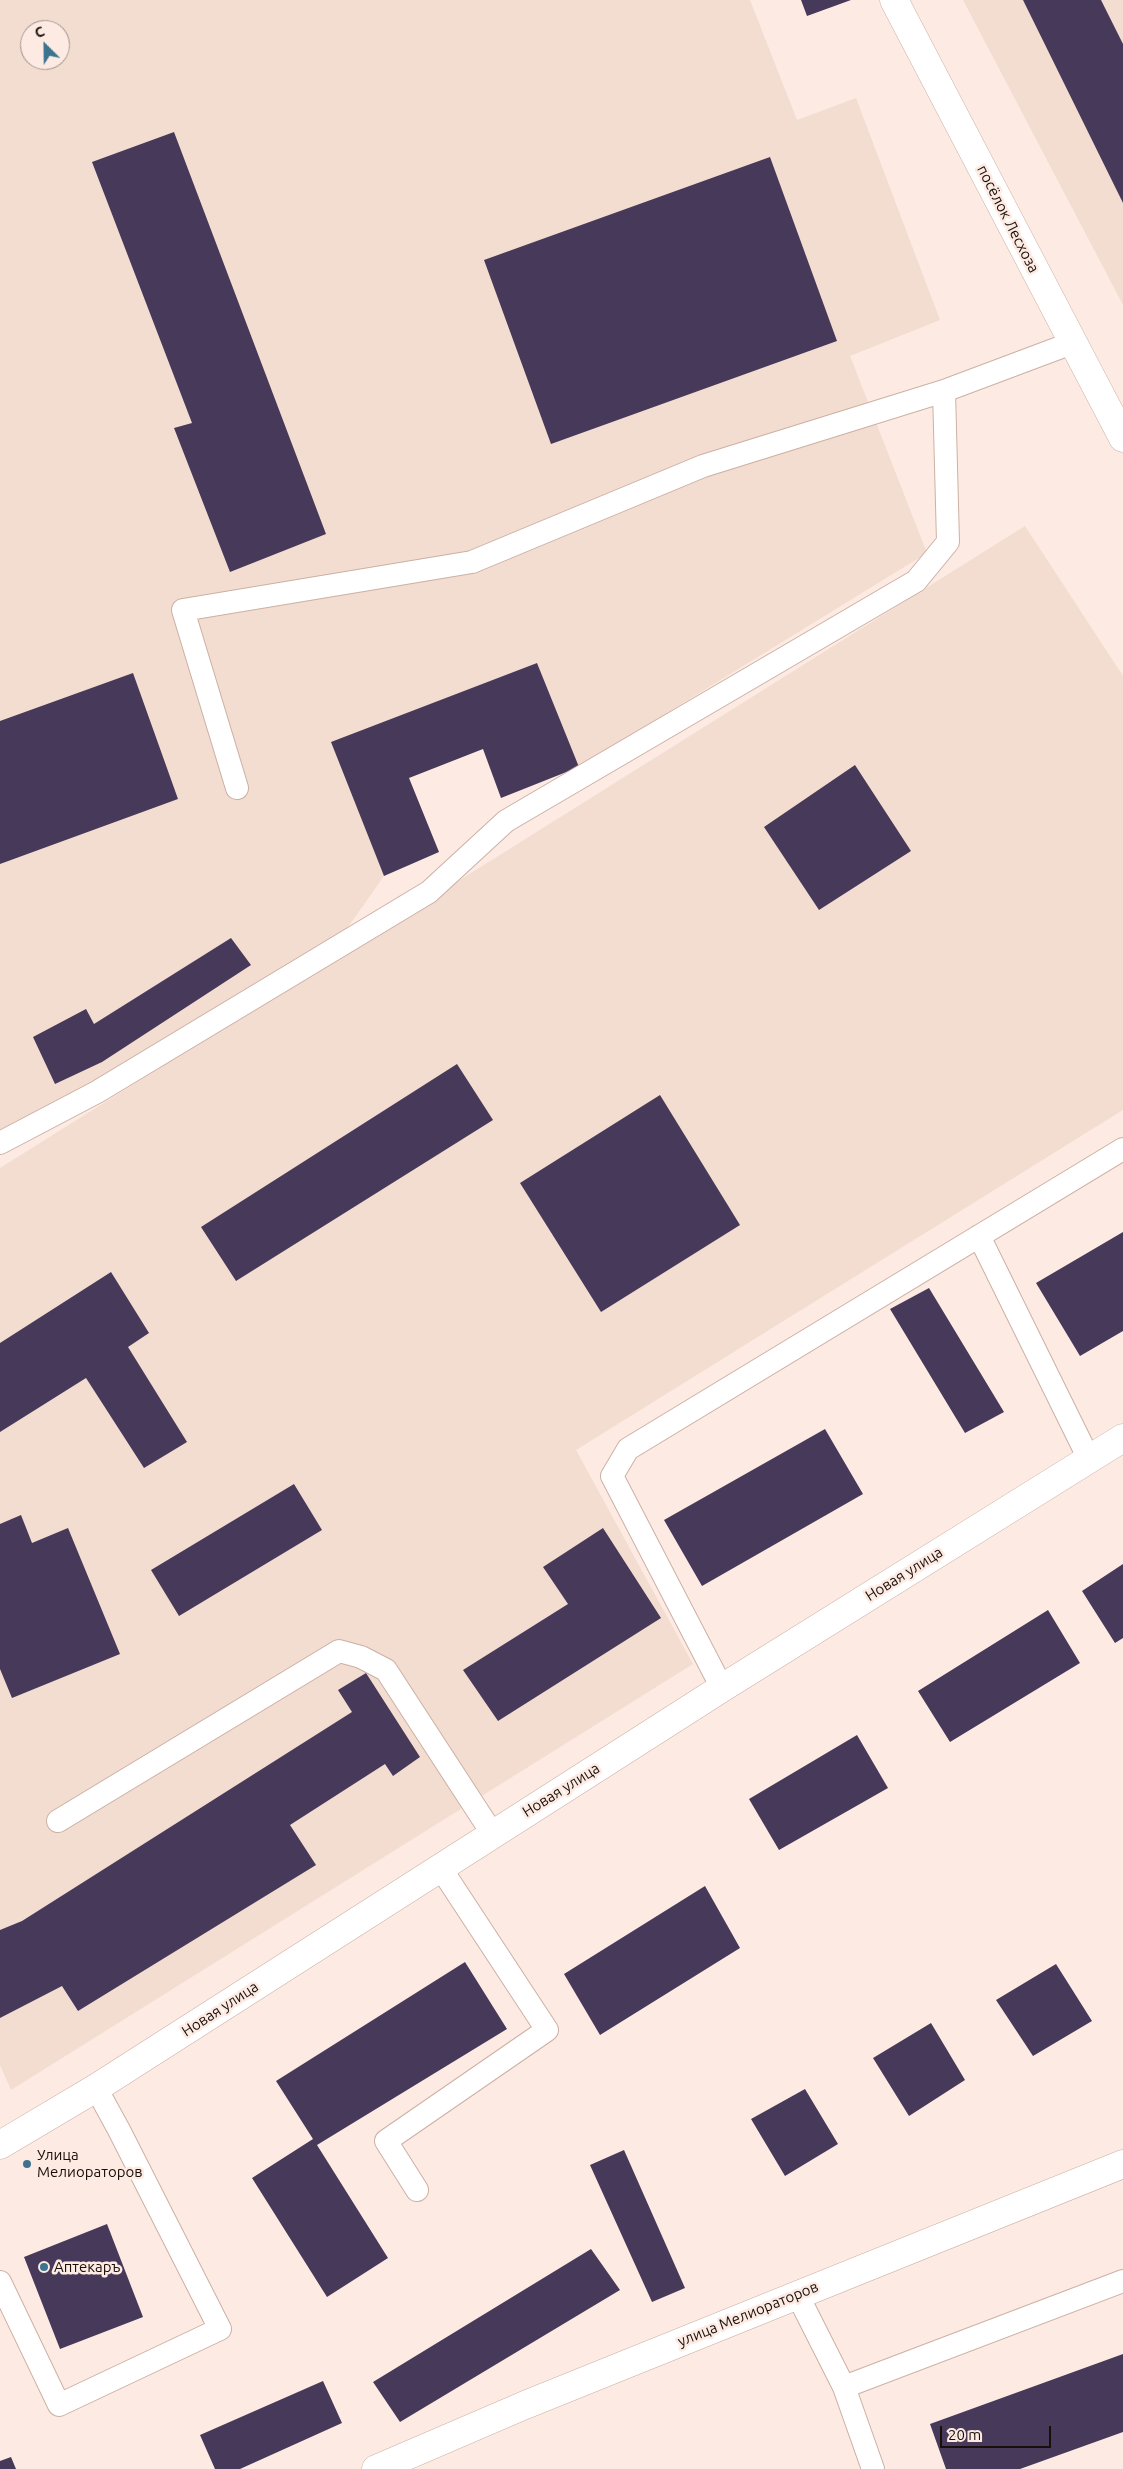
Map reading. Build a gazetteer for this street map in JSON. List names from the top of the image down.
{
  "streets": {
    "street": ["посёлок Лесхоза", "Новая улица", "улица Мелиораторов"]
  },
  "places": ["Улица Мелиораторов", "Аптекаръ"],
  "scale_bar": "20 m",
  "north": "top left"
}
